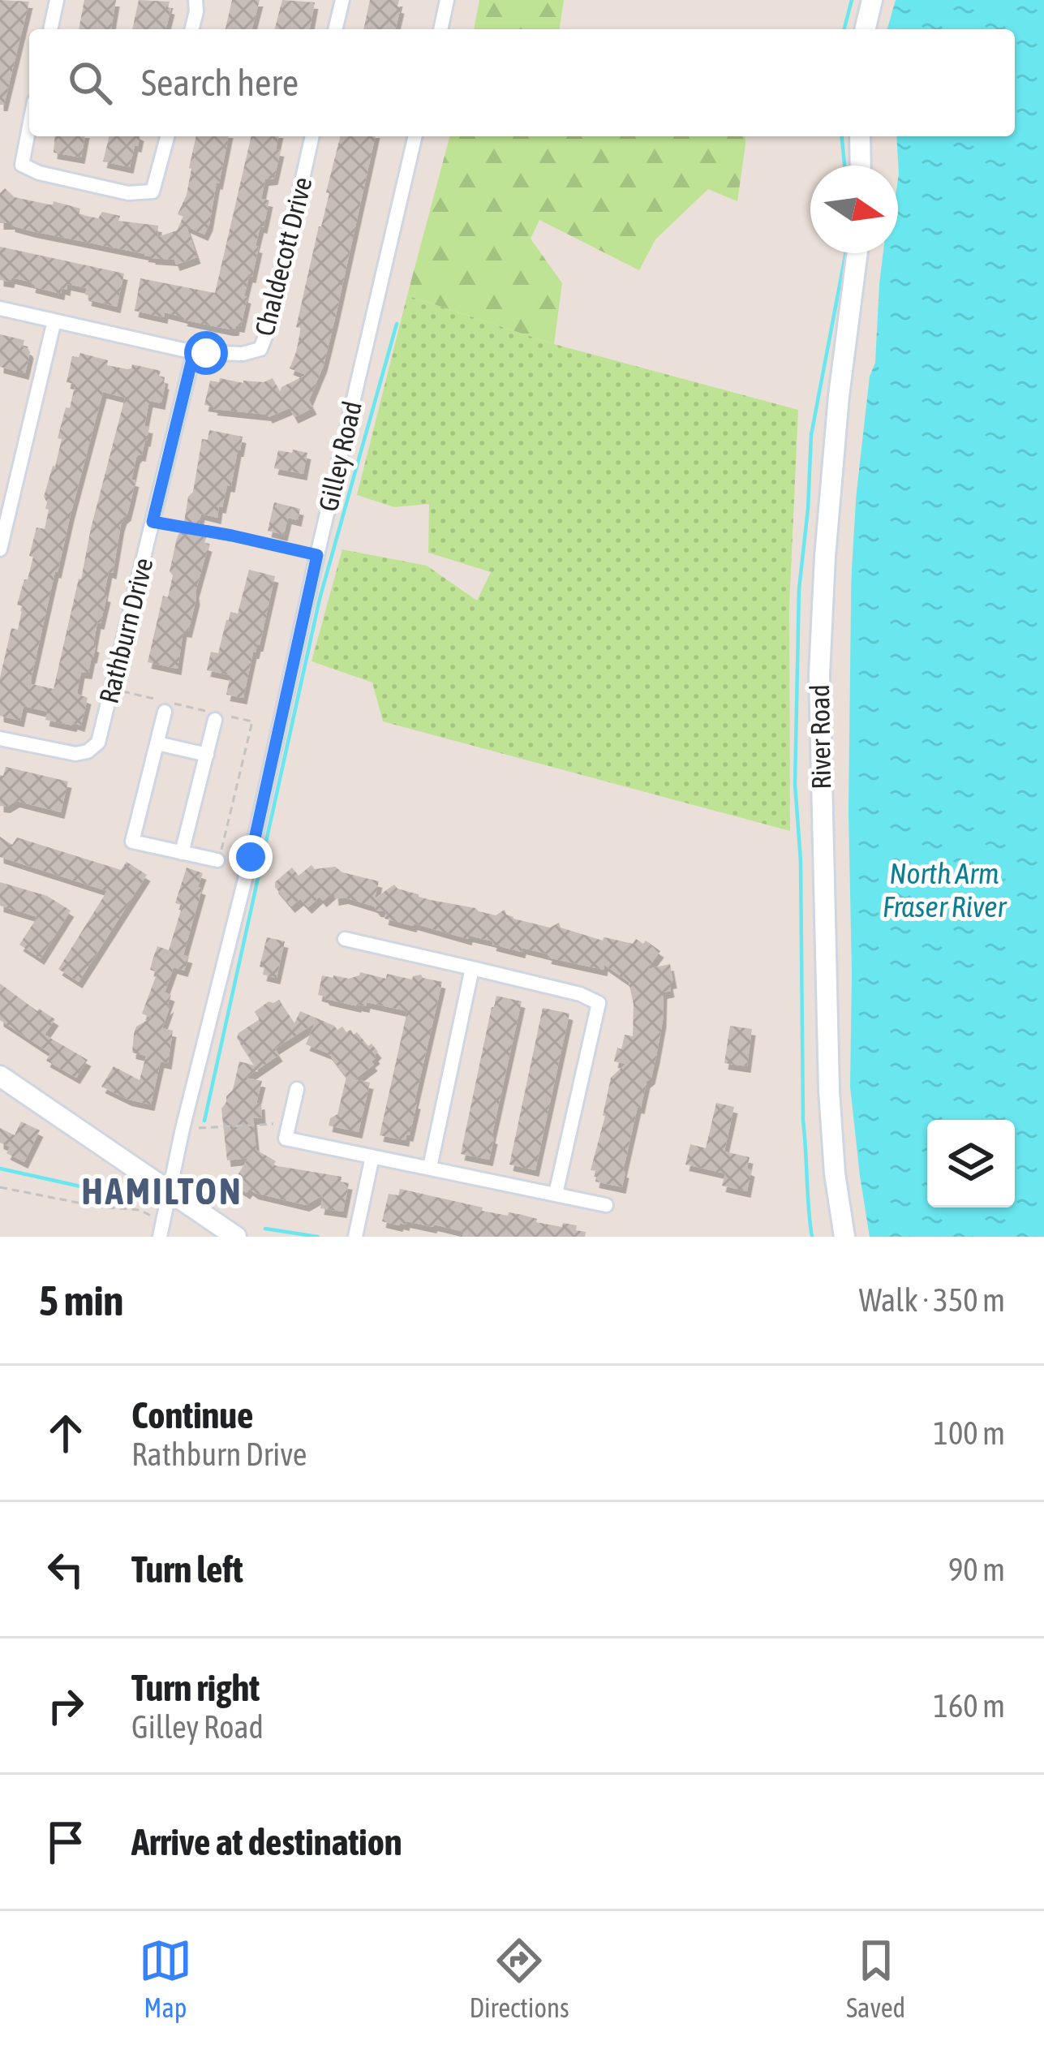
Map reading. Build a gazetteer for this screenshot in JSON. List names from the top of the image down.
{
  "streets": {
    "street": [
      "Chaldecott Drive",
      "Gilley Road",
      "Rathburn Drive",
      "River Road"
    ]
  },
  "crossings": [
    ["Chaldecott Drive", "Rathburn Drive"]
  ],
  "districts": ["HAMILTON"],
  "water": ["North Arm Fraser River"],
  "north": "right",
  "page": {
    "search": "Search here",
    "heading": ["5 min", "Walk · 350 m"],
    "list": [
      ["Continue", "Rathburn Drive", "100 m"],
      ["Turn left", "90 m"],
      ["Turn right", "Gilley Road", "160 m"],
      "Arrive at destination"
    ],
    "nav": ["Map", "Directions", "Saved"]
  }
}
